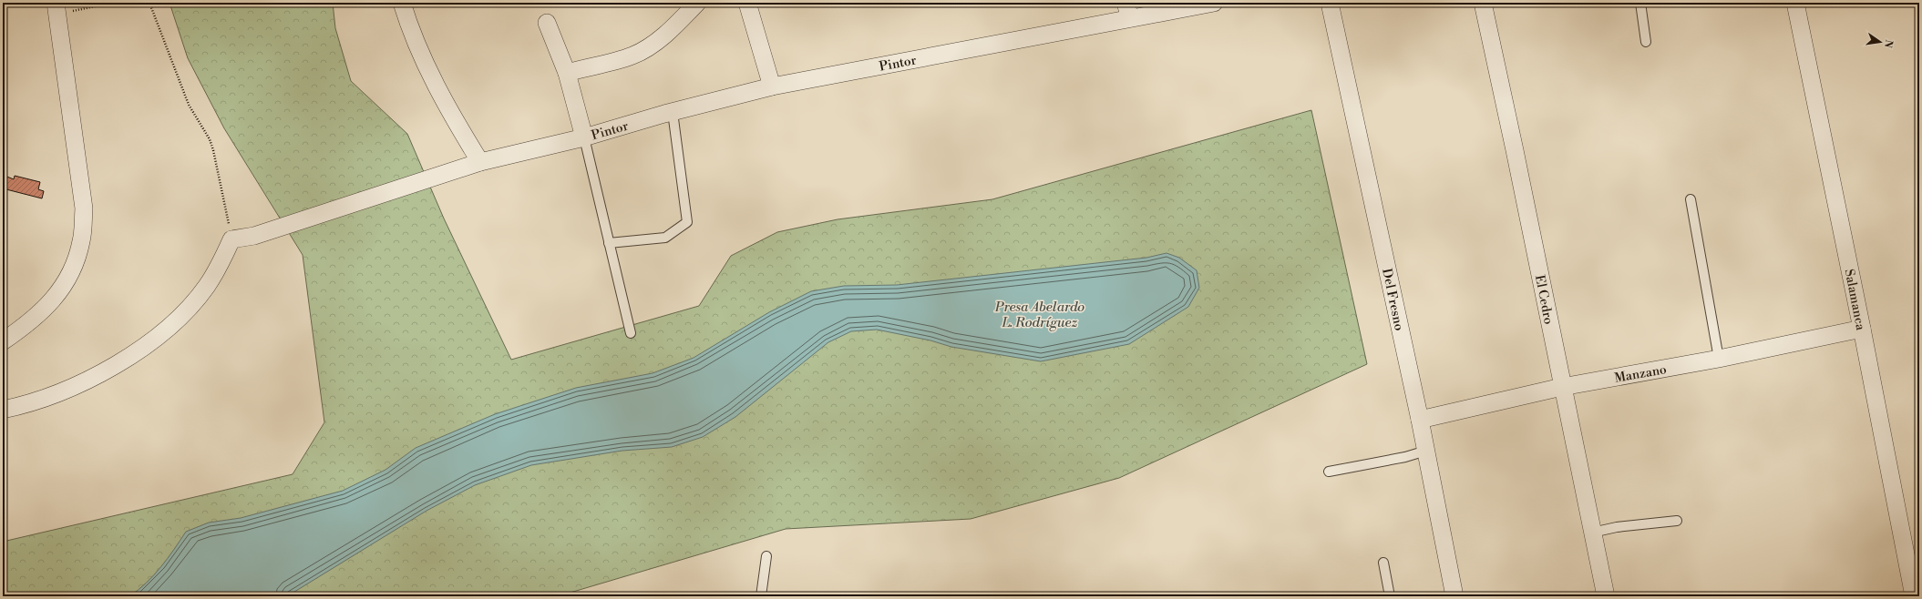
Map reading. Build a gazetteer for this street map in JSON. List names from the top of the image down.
{
  "streets": {
    "street": [
      "Pintor",
      "Del Fresno",
      "El Cedro",
      "Salamanca",
      "Manzano"
    ]
  },
  "crossings": [
    ["Del Fresno", "Manzano"],
    ["El Cedro", "Manzano"],
    ["Salamanca", "Manzano"]
  ],
  "water": ["Presa Abelardo L. Rodríguez"],
  "north": "right"
}
